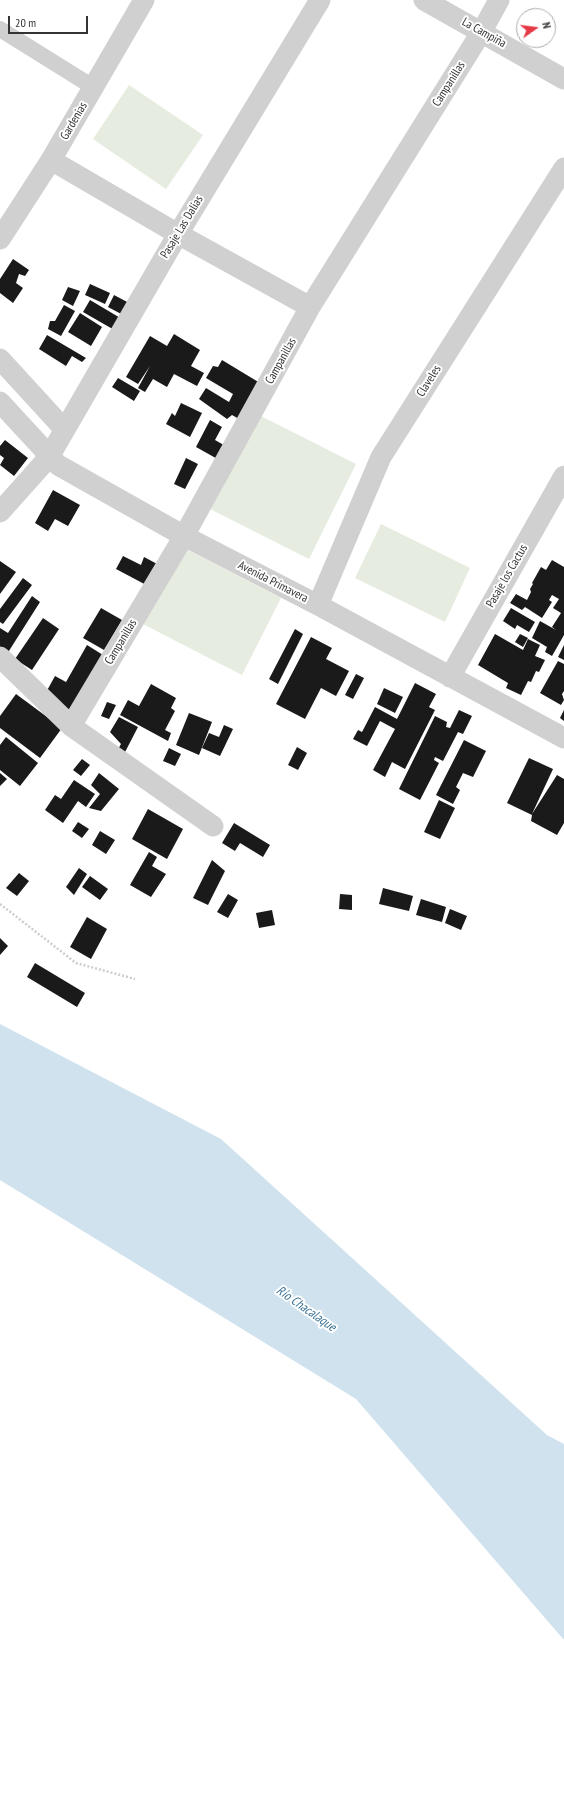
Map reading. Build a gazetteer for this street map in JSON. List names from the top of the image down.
{
  "streets": {
    "street": [
      "La Campiña",
      "Campanillas",
      "Gardenias",
      "Pasaje Las Dalias",
      "Claveles",
      "Pasaje los Cactus",
      "Avenida Primavera"
    ]
  },
  "crossings": [
    ["La Campiña", "Campanillas"],
    ["Campanillas", "Avenida Primavera"],
    ["Pasaje Las Dalias", "Avenida Primavera"],
    ["Claveles", "Avenida Primavera"],
    ["Pasaje los Cactus", "Avenida Primavera"]
  ],
  "water": ["Río Chacalaque"],
  "scale_bar": "20 m",
  "north": "right"
}
